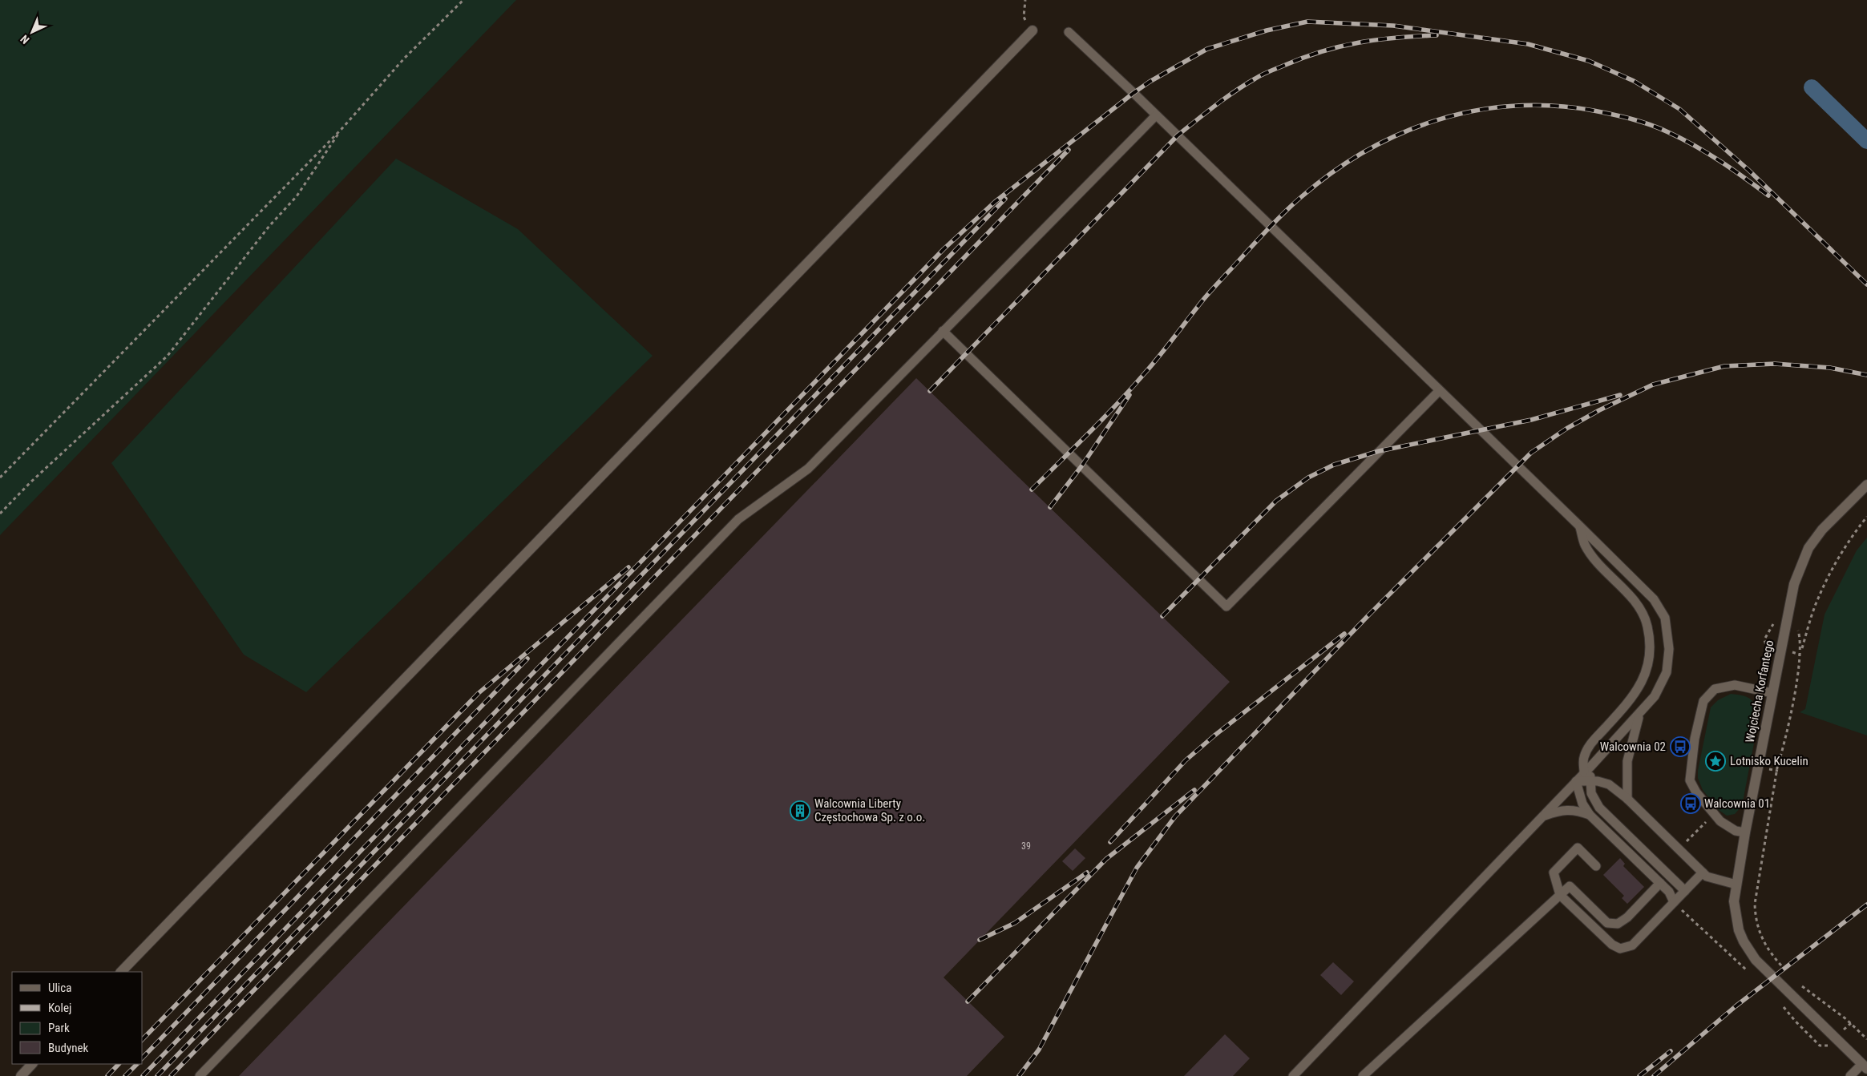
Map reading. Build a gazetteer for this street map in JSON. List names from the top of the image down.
{
  "streets": {
    "street": ["Wojciecha Korfantego"]
  },
  "places": {
    "bus stop": ["Walcownia 02", "Walcownia 01"],
    "place": ["Lotnisko Kucelin"],
    "building": ["Walcownia Liberty Częstochowa Sp. z o.o."]
  },
  "house_numbers": ["39"],
  "legend": [
    "Ulica",
    "Kolej",
    "Park",
    "Budynek"
  ],
  "north": "bottom left"
}
